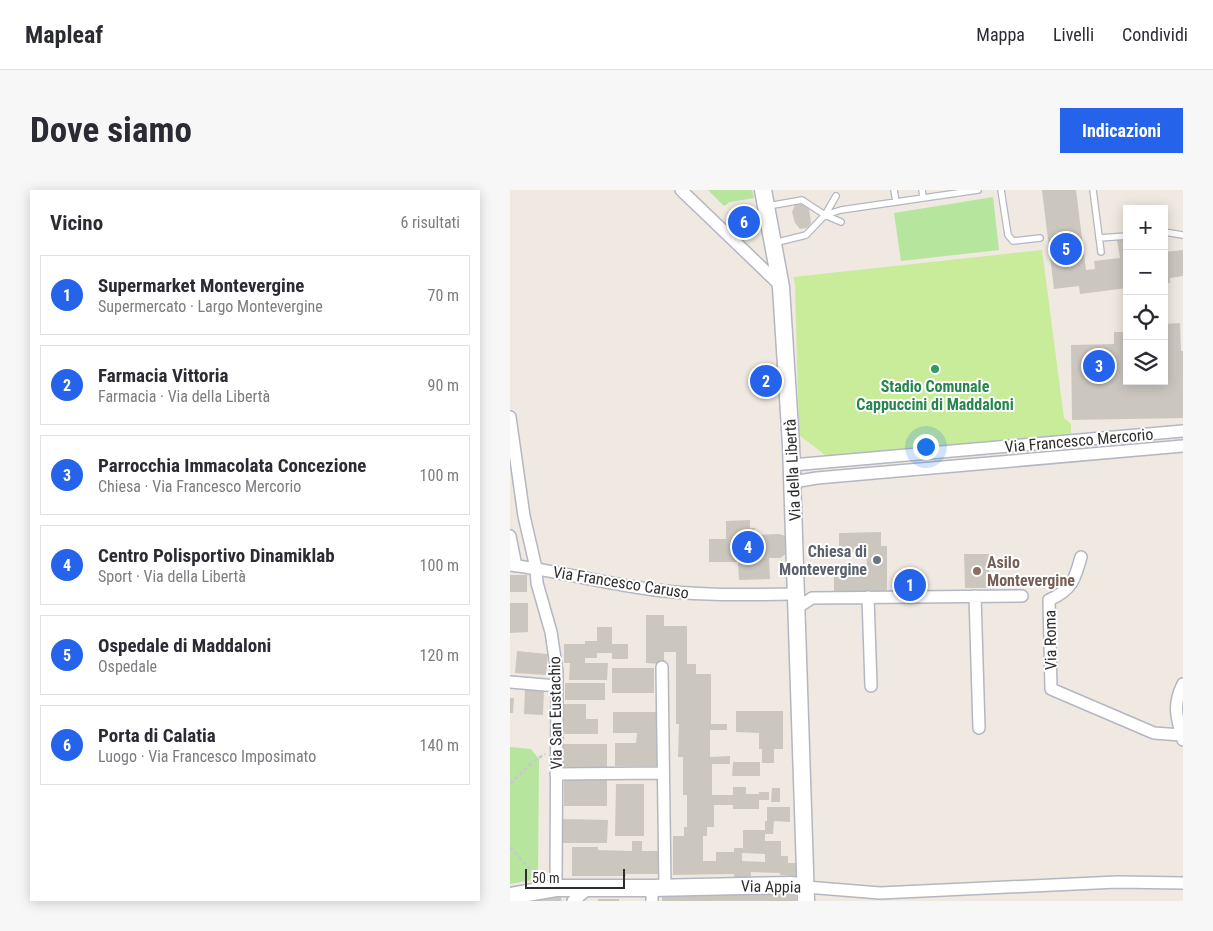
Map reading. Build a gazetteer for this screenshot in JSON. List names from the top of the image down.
{
  "streets": {
    "main road": ["Via della Libertà", "Via Appia"],
    "street": [
      "Via Francesco Mercorio",
      "Via Francesco Caruso",
      "Via Roma",
      "Via San Eustachio"
    ]
  },
  "crossings": [
    ["Via Francesco Mercorio", "Via della Libertà"],
    ["Via della Libertà", "Via Francesco Caruso"],
    ["Via della Libertà", "Via Appia"],
    ["Via Francesco Caruso", "Via San Eustachio"],
    ["Via San Eustachio", "Via Appia"]
  ],
  "places": ["Stadio Comunale Cappuccini di Maddaloni", "Chiesa di Montevergine", "Asilo Montevergine"],
  "scale_bar": "50 m",
  "page": {
    "header": "Mapleaf",
    "nav": ["Mappa", "Livelli", "Condividi"],
    "buttons": "Indicazioni",
    "title": "Dove siamo",
    "heading": ["Vicino", "6 risultati"],
    "pins": [
      "6",
      "5",
      "3",
      "2",
      "4",
      "1"
    ],
    "map_buttons": ["+", "−"],
    "list": [
      {
        "mark": "1",
        "name": "Supermarket Montevergine",
        "note": "Supermercato · Largo Montevergine",
        "value": "70 m"
      },
      {
        "mark": "2",
        "name": "Farmacia Vittoria",
        "note": "Farmacia · Via della Libertà",
        "value": "90 m"
      },
      {
        "mark": "3",
        "name": "Parrocchia Immacolata Concezione",
        "note": "Chiesa · Via Francesco Mercorio",
        "value": "100 m"
      },
      {
        "mark": "4",
        "name": "Centro Polisportivo Dinamiklab",
        "note": "Sport · Via della Libertà",
        "value": "100 m"
      },
      {
        "mark": "5",
        "name": "Ospedale di Maddaloni",
        "note": "Ospedale",
        "value": "120 m"
      },
      {
        "mark": "6",
        "name": "Porta di Calatia",
        "note": "Luogo · Via Francesco Imposimato",
        "value": "140 m"
      }
    ],
    "scale": "50 m"
  }
}
